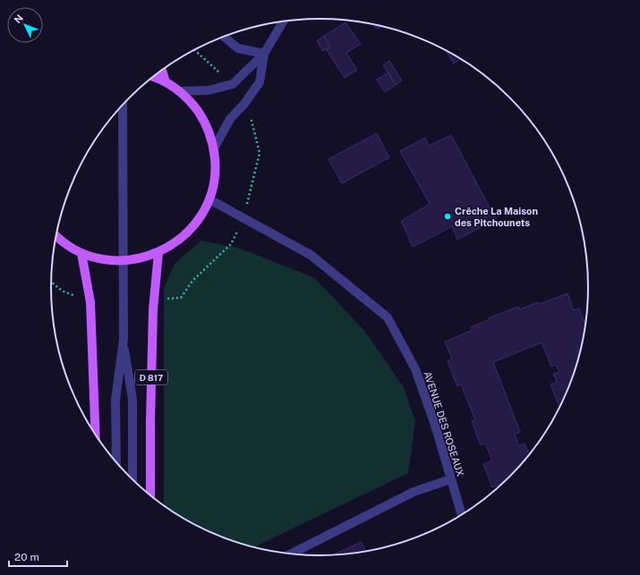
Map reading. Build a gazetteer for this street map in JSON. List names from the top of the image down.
{
  "streets": {
    "main road": ["D 817"],
    "street": ["AVENUE DES ROSEAUX"]
  },
  "places": ["Crêche La Maison des Pitchounets"],
  "scale_bar": "20 m",
  "north": "top left"
}
